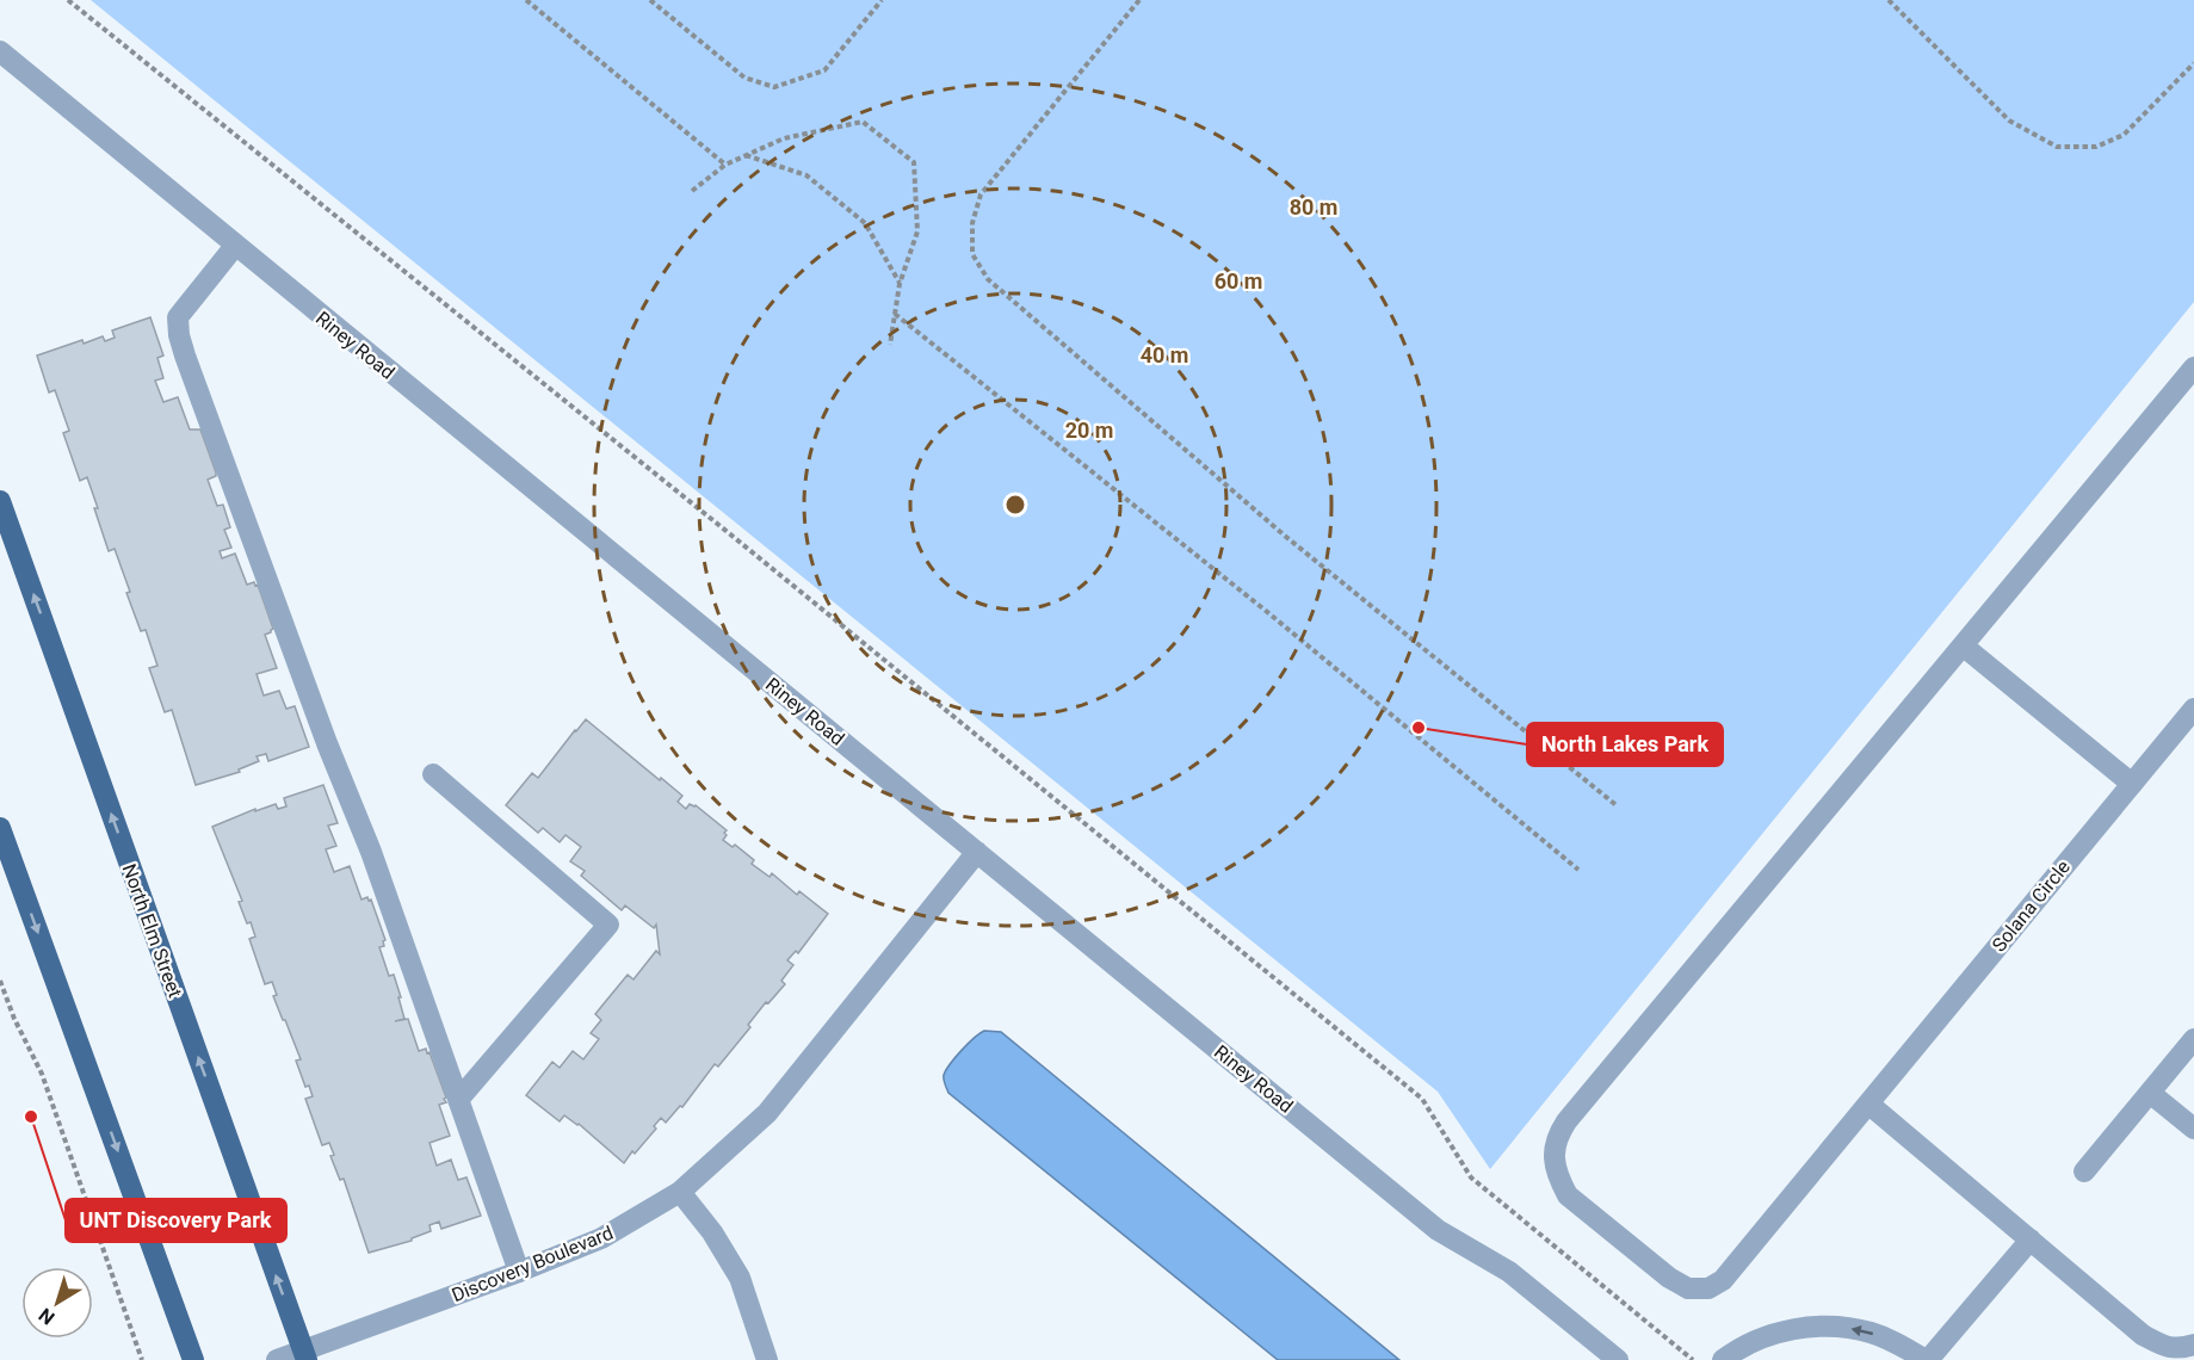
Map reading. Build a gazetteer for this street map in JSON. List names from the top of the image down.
{
  "streets": {
    "main road": ["North Elm Street"],
    "street": ["Riney Road", "Solana Circle", "Discovery Boulevard"]
  },
  "crossings": [
    ["Riney Road", "Discovery Boulevard"],
    ["North Elm Street", "Discovery Boulevard"]
  ],
  "places": ["North Lakes Park", "UNT Discovery Park"],
  "north": "bottom left",
  "rings": [
    "80 m",
    "60 m",
    "40 m",
    "20 m"
  ]
}
